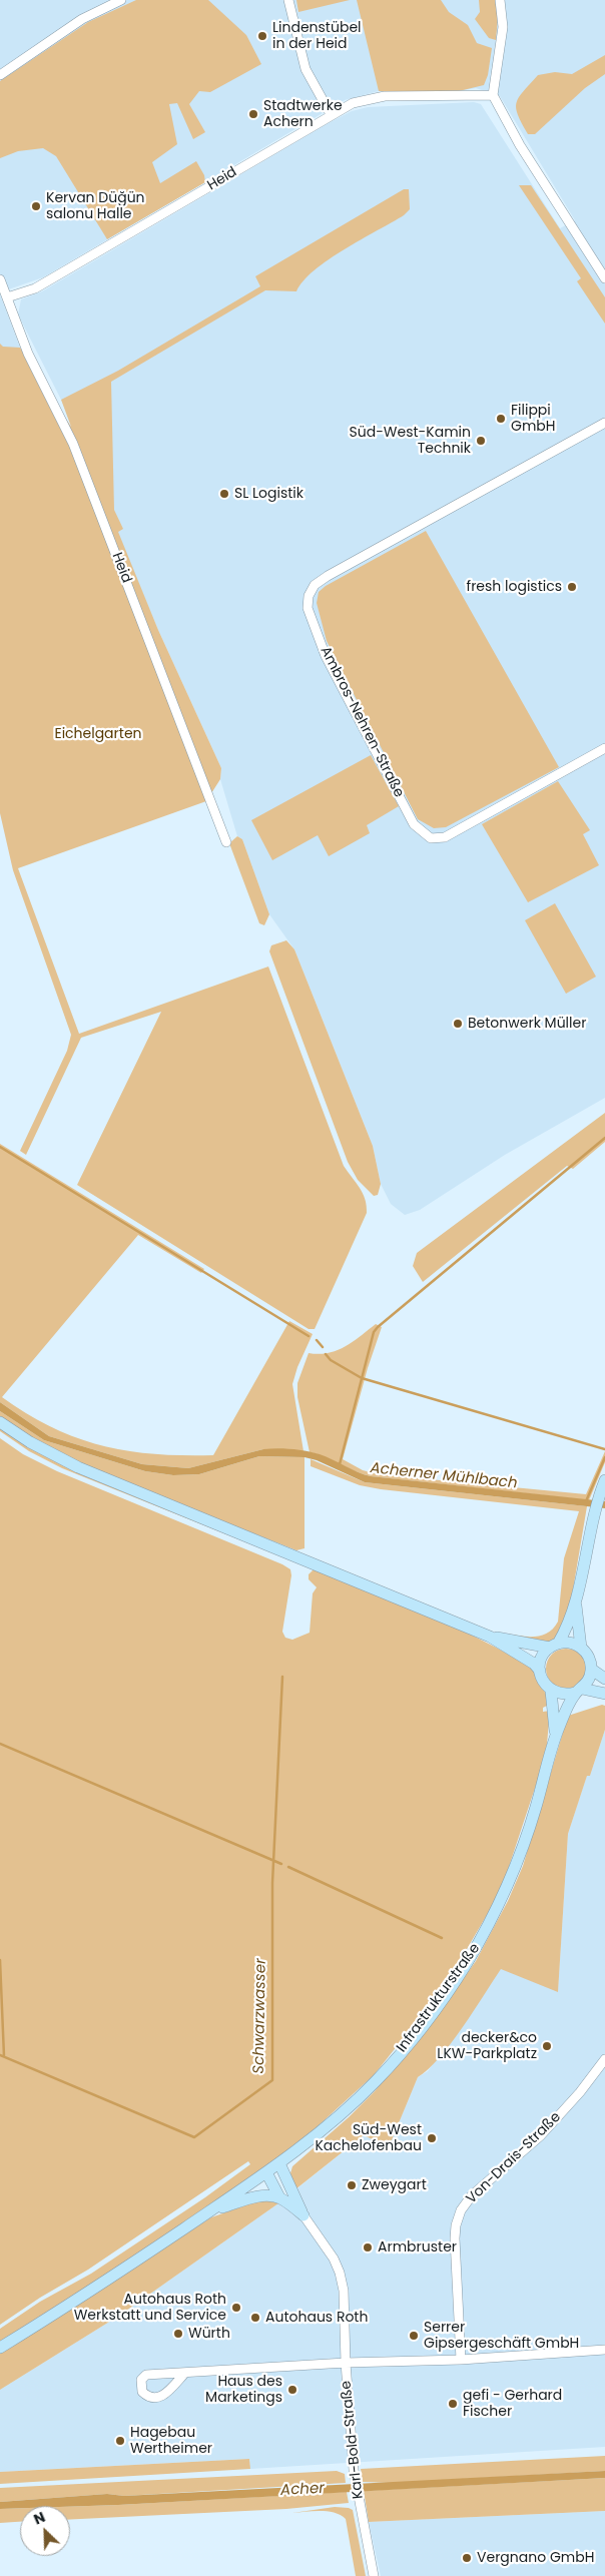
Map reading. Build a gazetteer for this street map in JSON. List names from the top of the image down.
{
  "streets": {
    "street": [
      "Heid",
      "Ambros-Nehren-Straße",
      "Infrastrukturstraße",
      "Von-Drais-Straße",
      "Karl-Bold-Straße"
    ]
  },
  "water": ["Acherner Mühlbach", "Schwarzwasser", "Acher"],
  "parks": ["Eichelgarten"],
  "places": [
    "Lindenstübel in der Heid",
    "Stadtwerke Achern",
    "Kervan Düğün salonu Halle",
    "Filippi GmbH",
    "Süd-West-Kamin Technik",
    "SL Logistik",
    "fresh logistics",
    "Betonwerk Müller",
    "decker&co LKW-Parkplatz",
    "Süd-West Kachelofenbau",
    "Zweygart",
    "Armbruster",
    "Autohaus Roth Werkstatt und Service",
    "Autohaus Roth",
    "Würth",
    "Serrer Gipsergeschäft GmbH",
    "Haus des Marketings",
    "gefi - Gerhard Fischer",
    "Hagebau Wertheimer",
    "Vergnano GmbH"
  ],
  "north": "top left"
}
